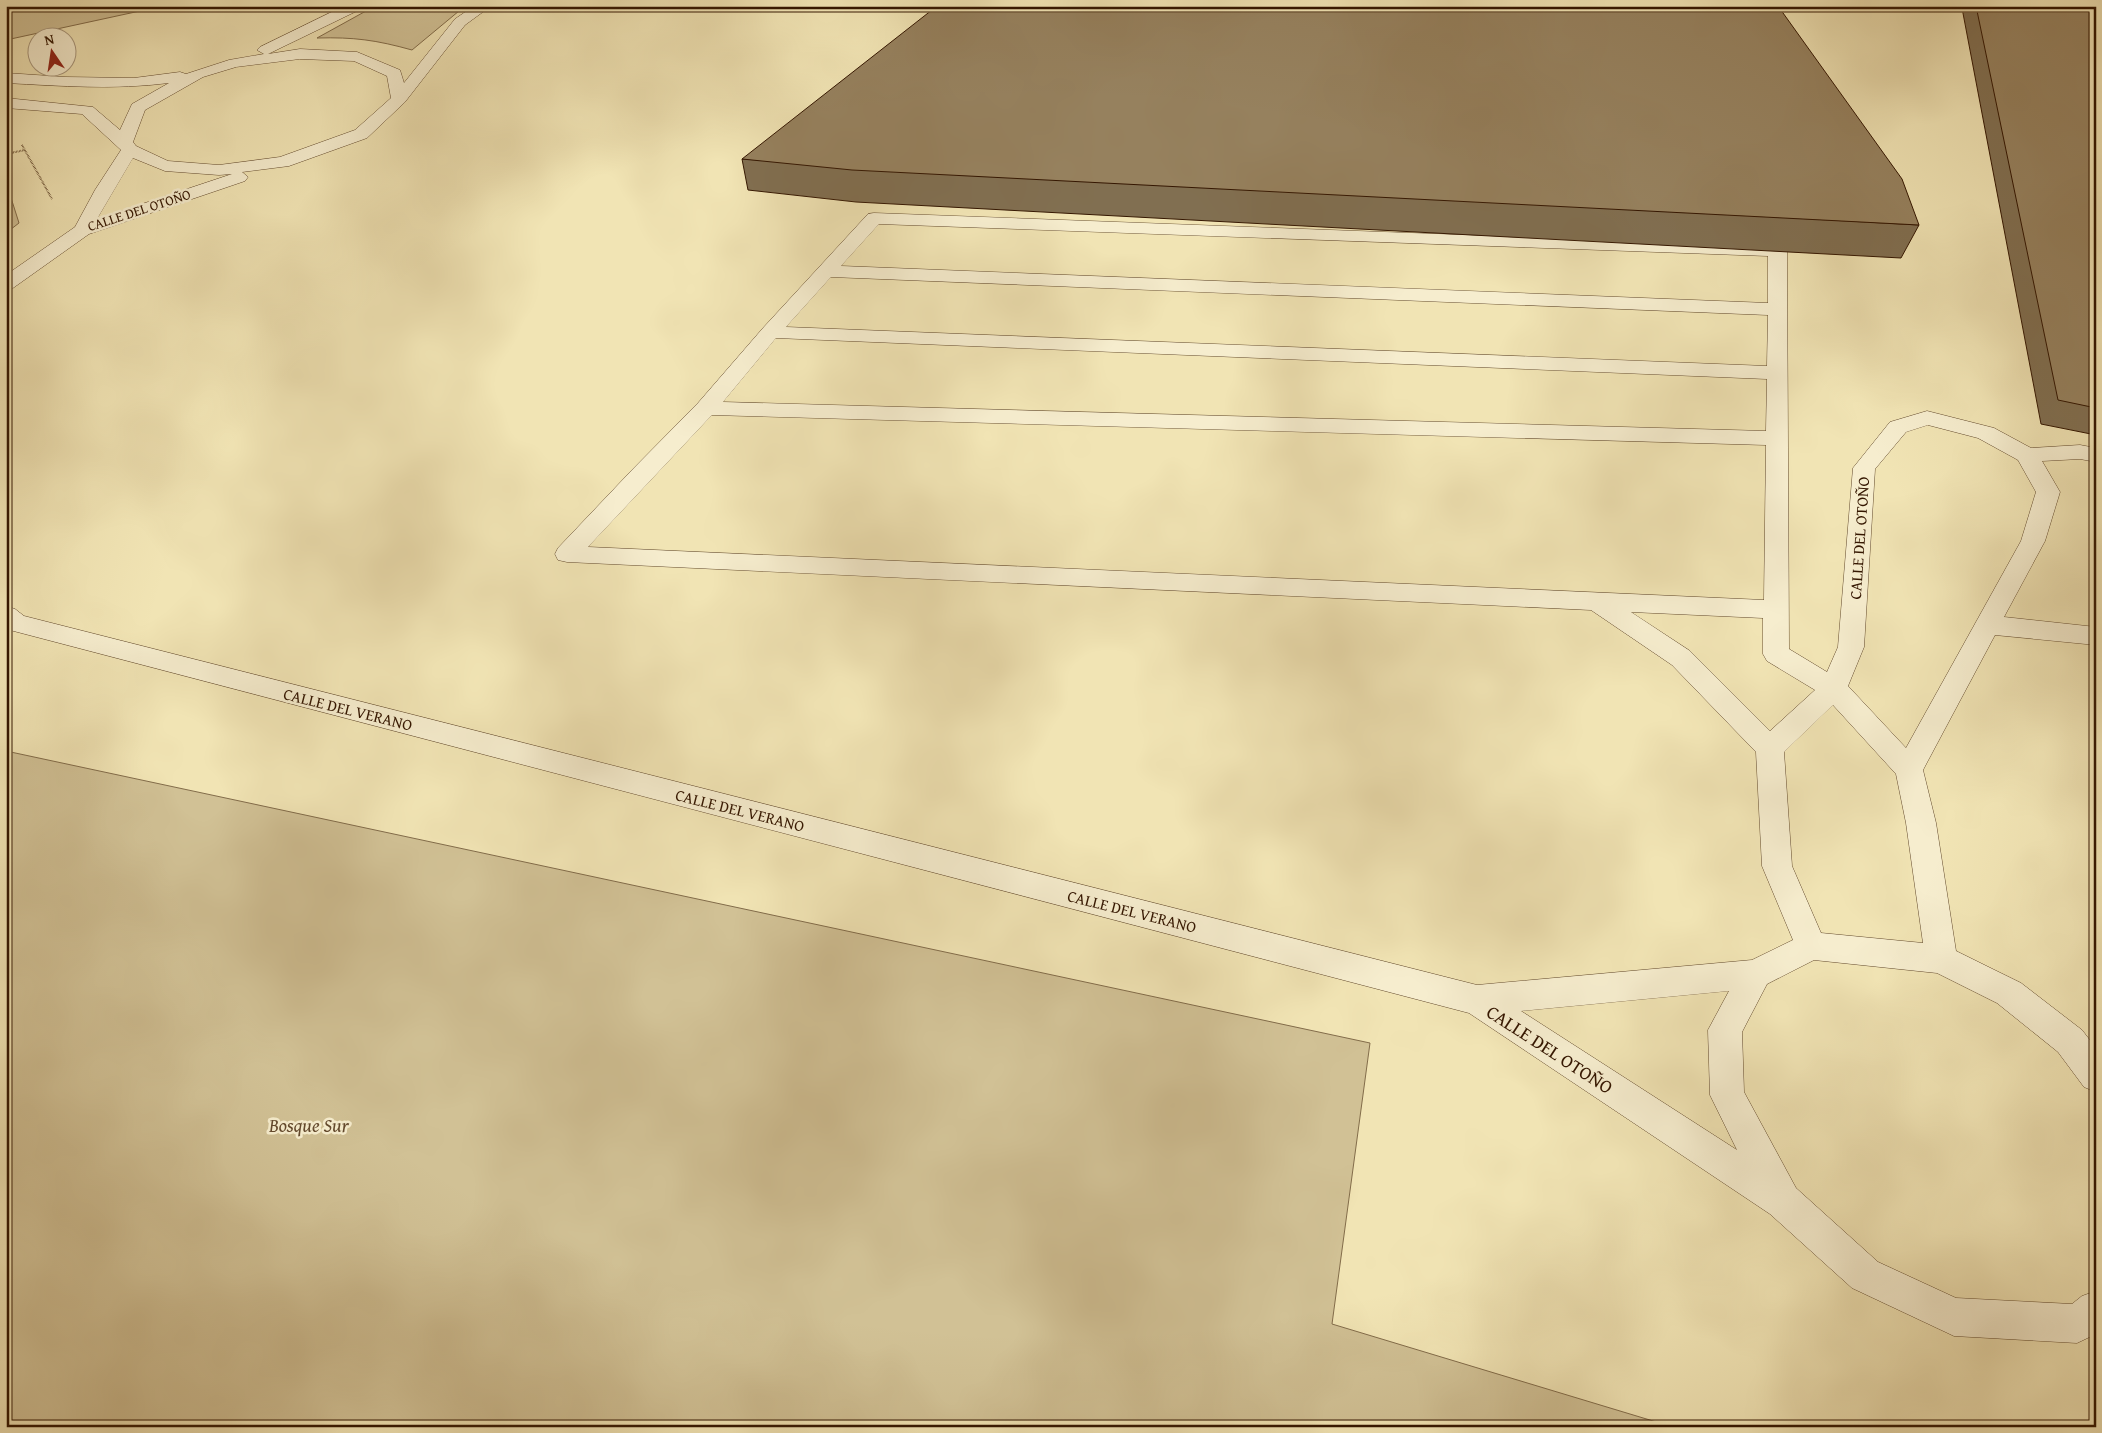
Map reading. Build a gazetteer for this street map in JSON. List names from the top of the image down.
{
  "streets": {
    "street": ["CALLE DEL OTOÑO", "CALLE DEL VERANO"]
  },
  "crossings": [
    ["CALLE DEL OTOÑO", "CALLE DEL VERANO"]
  ],
  "parks": ["Bosque Sur"],
  "north": "top"
}
